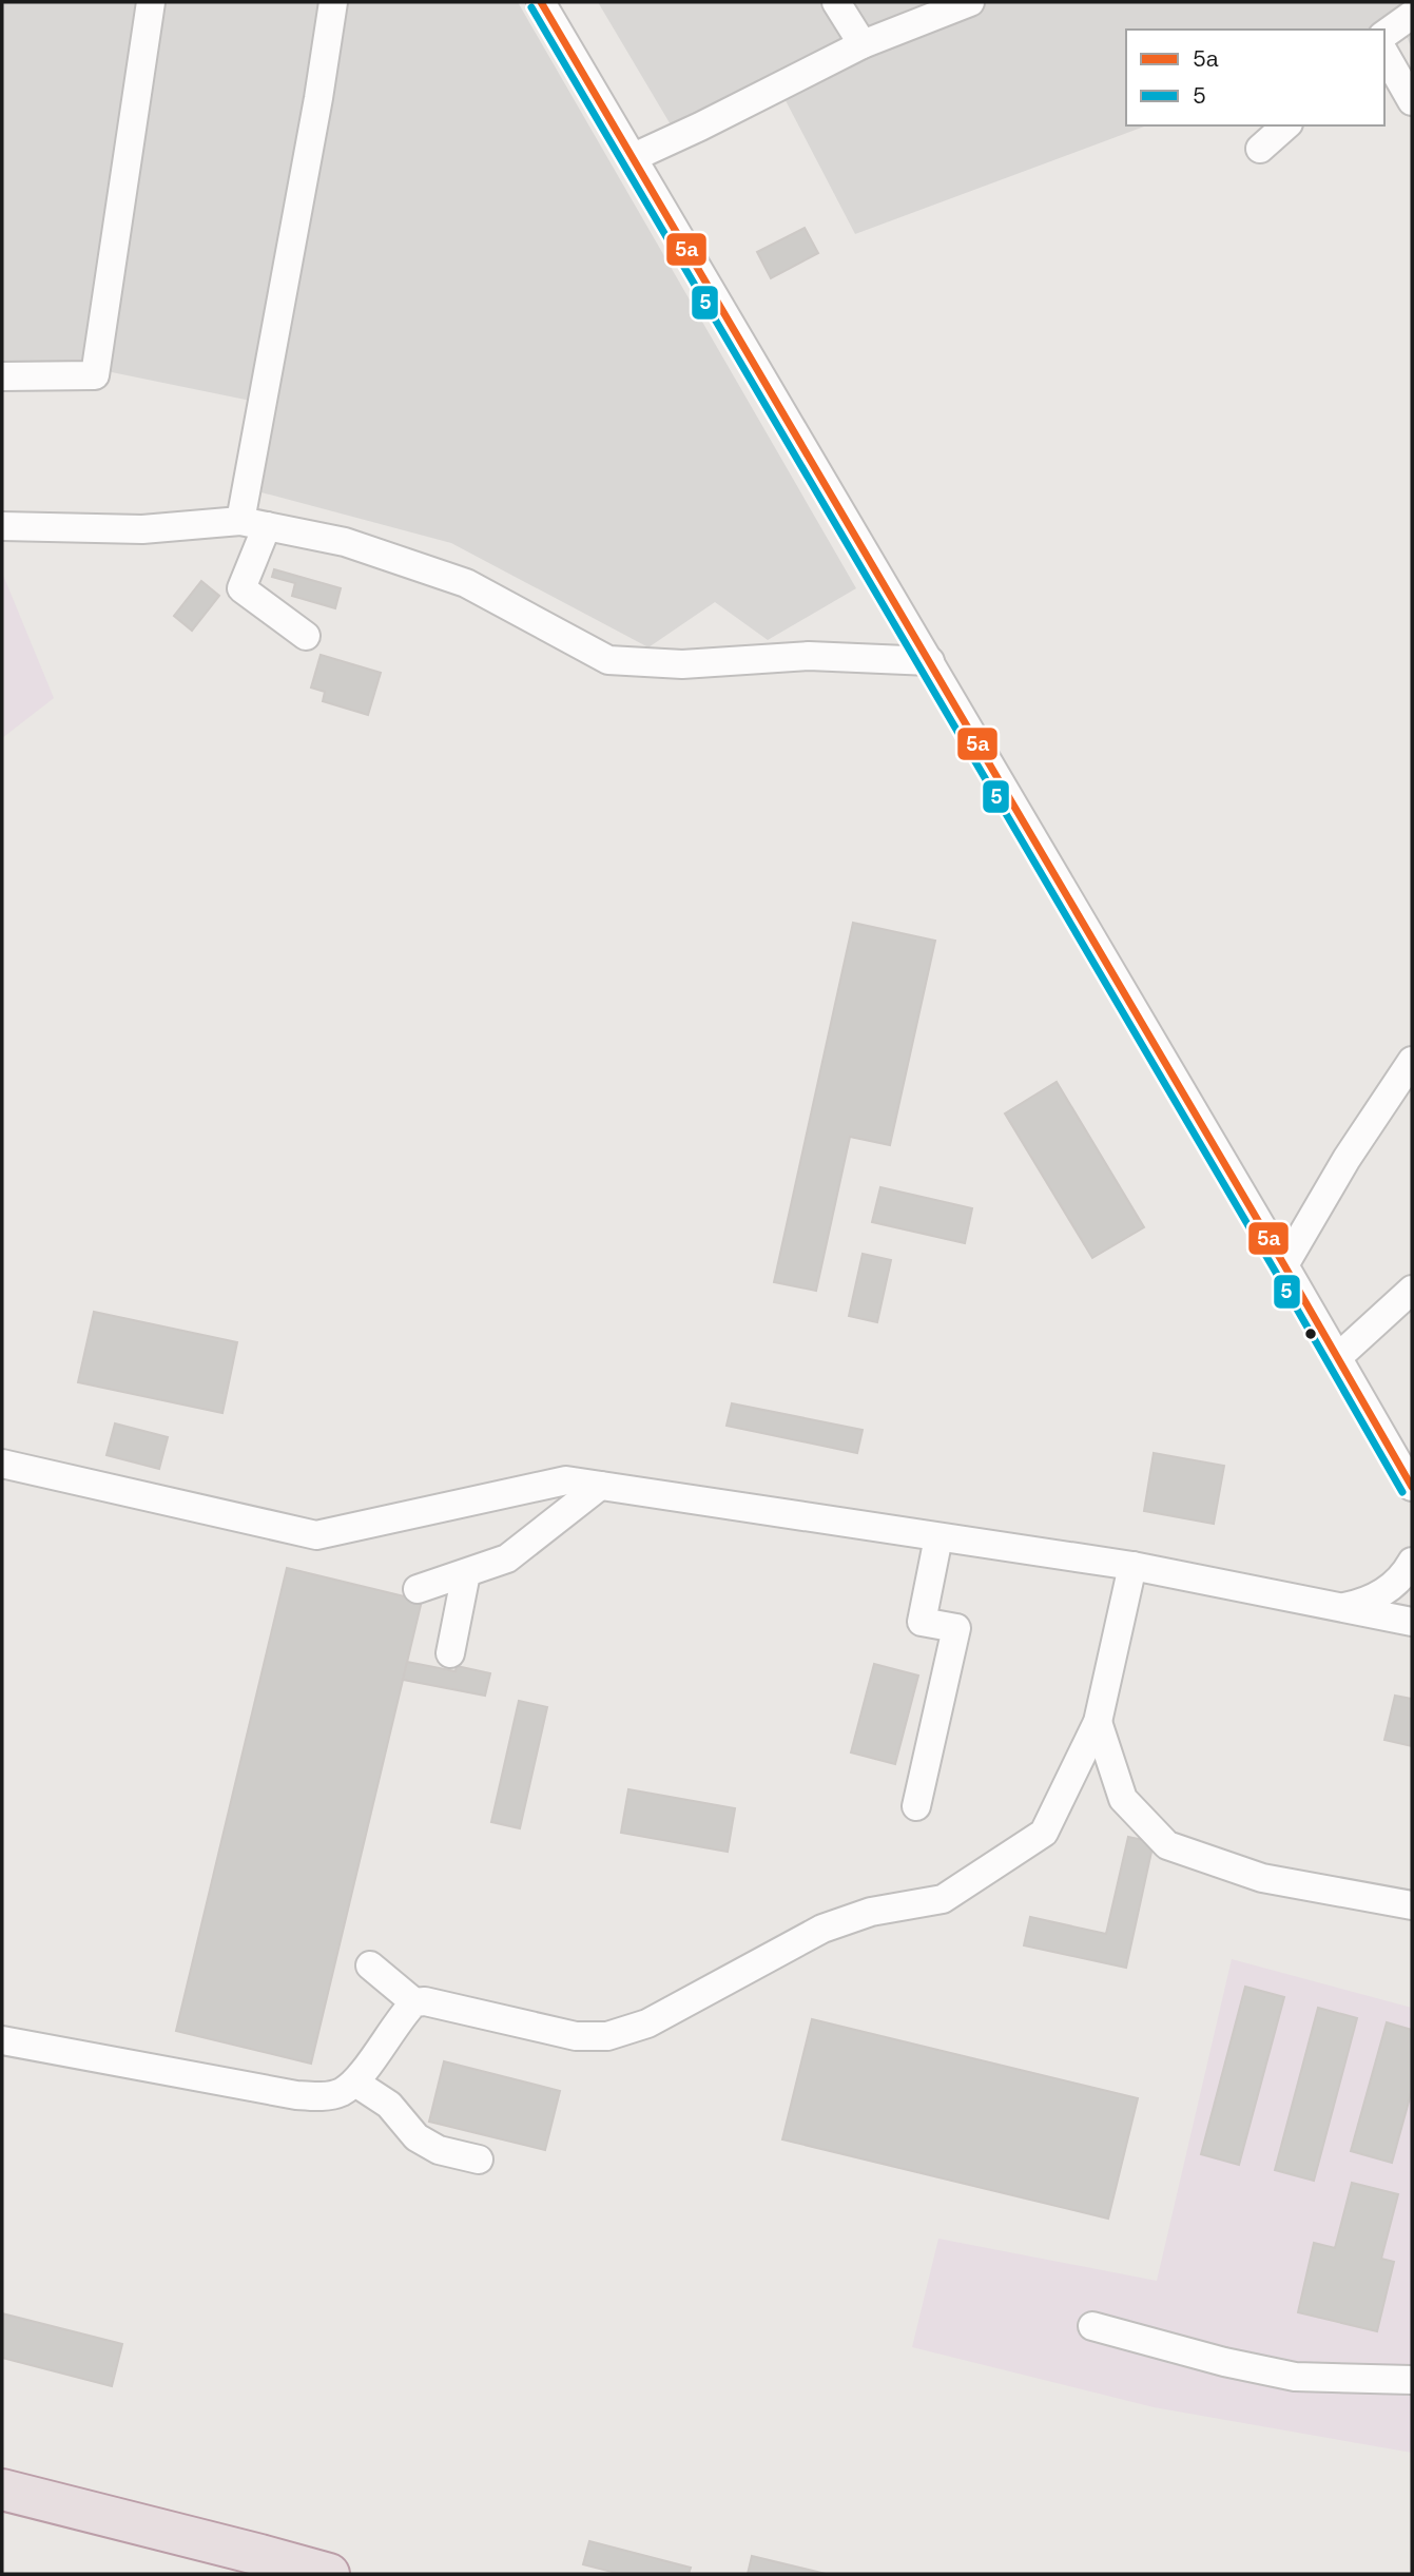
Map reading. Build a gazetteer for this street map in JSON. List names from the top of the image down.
{
  "lines": ["transit line 5а", "transit line 5"],
  "legend": ["5а", "5"]
}
